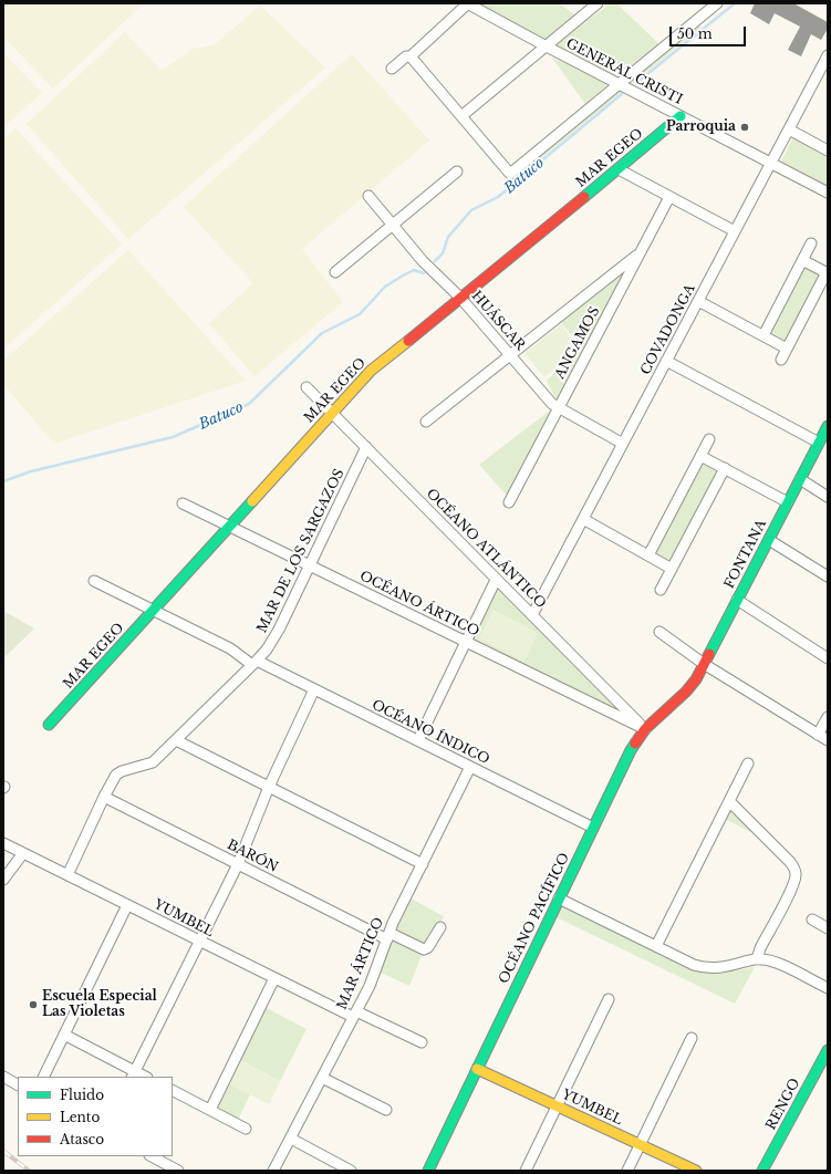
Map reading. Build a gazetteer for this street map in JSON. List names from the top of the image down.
{
  "streets": {
    "street": [
      "GENERAL CRISTI",
      "MAR EGEO",
      "HUÁSCAR",
      "COVADONGA",
      "ANGAMOS",
      "OCÉANO ATLÁNTICO",
      "MAR DE LOS SARGAZOS",
      "FONTANA",
      "OCÉANO ÁRTICO",
      "OCÉANO ÍNDICO",
      "BARÓN",
      "YUMBEL",
      "OCÉANO PACÍFICO",
      "MAR ÁRTICO",
      "RENGO"
    ]
  },
  "crossings": [
    ["GENERAL CRISTI", "MAR EGEO"],
    ["GENERAL CRISTI", "COVADONGA"],
    ["MAR EGEO", "HUÁSCAR"],
    ["MAR EGEO", "OCÉANO ATLÁNTICO"],
    ["MAR EGEO", "OCÉANO ÁRTICO"],
    ["MAR EGEO", "OCÉANO ÍNDICO"],
    ["HUÁSCAR", "COVADONGA"],
    ["HUÁSCAR", "ANGAMOS"],
    ["COVADONGA", "OCÉANO ATLÁNTICO"],
    ["OCÉANO ATLÁNTICO", "MAR DE LOS SARGAZOS"],
    ["OCÉANO ATLÁNTICO", "OCÉANO ÁRTICO"],
    ["OCÉANO ATLÁNTICO", "OCÉANO PACÍFICO"],
    ["MAR DE LOS SARGAZOS", "OCÉANO ÁRTICO"],
    ["MAR DE LOS SARGAZOS", "OCÉANO ÍNDICO"],
    ["MAR DE LOS SARGAZOS", "BARÓN"],
    ["MAR DE LOS SARGAZOS", "YUMBEL"],
    ["FONTANA", "OCÉANO PACÍFICO"],
    ["OCÉANO ÁRTICO", "OCÉANO PACÍFICO"],
    ["OCÉANO ÍNDICO", "OCÉANO PACÍFICO"],
    ["OCÉANO ÍNDICO", "MAR ÁRTICO"],
    ["BARÓN", "MAR ÁRTICO"],
    ["YUMBEL", "OCÉANO PACÍFICO"],
    ["YUMBEL", "MAR ÁRTICO"]
  ],
  "water": ["Batuco"],
  "places": ["Parroquia", "Escuela Especial Las Violetas"],
  "legend": ["Fluido", "Lento", "Atasco"],
  "scale_bar": "50 m"
}
